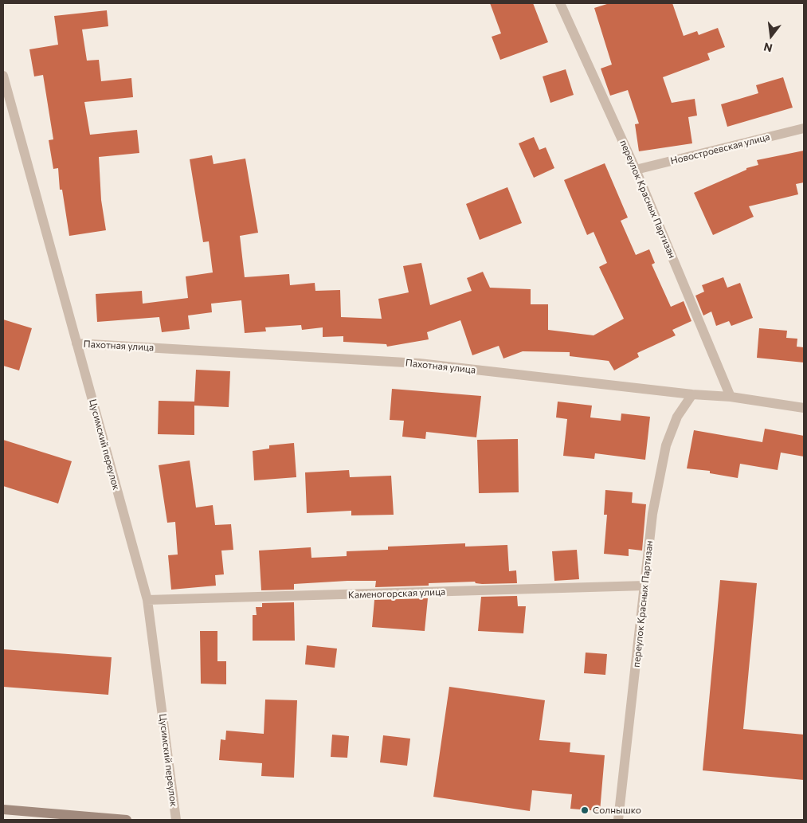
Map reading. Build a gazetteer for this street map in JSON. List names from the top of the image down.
{
  "streets": {
    "street": [
      "Новостроевская улица",
      "переулок Красных Партизан",
      "Пахотная улица",
      "Цусимский переулок",
      "Каменогорская улица"
    ]
  },
  "crossings": [
    ["Новостроевская улица", "переулок Красных Партизан"],
    ["переулок Красных Партизан", "Пахотная улица"],
    ["переулок Красных Партизан", "Каменогорская улица"],
    ["Пахотная улица", "Цусимский переулок"],
    ["Цусимский переулок", "Каменогорская улица"]
  ],
  "places": ["Солнышко"],
  "north": "bottom"
}
